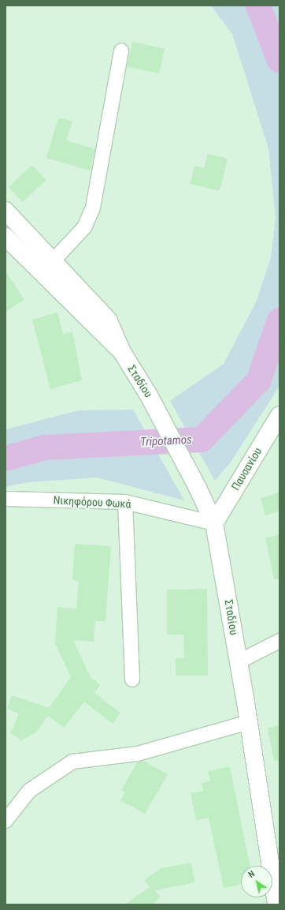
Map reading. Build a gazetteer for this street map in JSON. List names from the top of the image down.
{
  "streets": {
    "main road": ["Σταδίου", "Παυσανίου"],
    "street": ["Νικηφόρου Φωκά"]
  },
  "crossings": [
    ["Σταδίου", "Παυσανίου"],
    ["Σταδίου", "Νικηφόρου Φωκά"],
    ["Παυσανίου", "Νικηφόρου Φωκά"]
  ],
  "water": ["Tripotamos"],
  "north": "top left"
}
